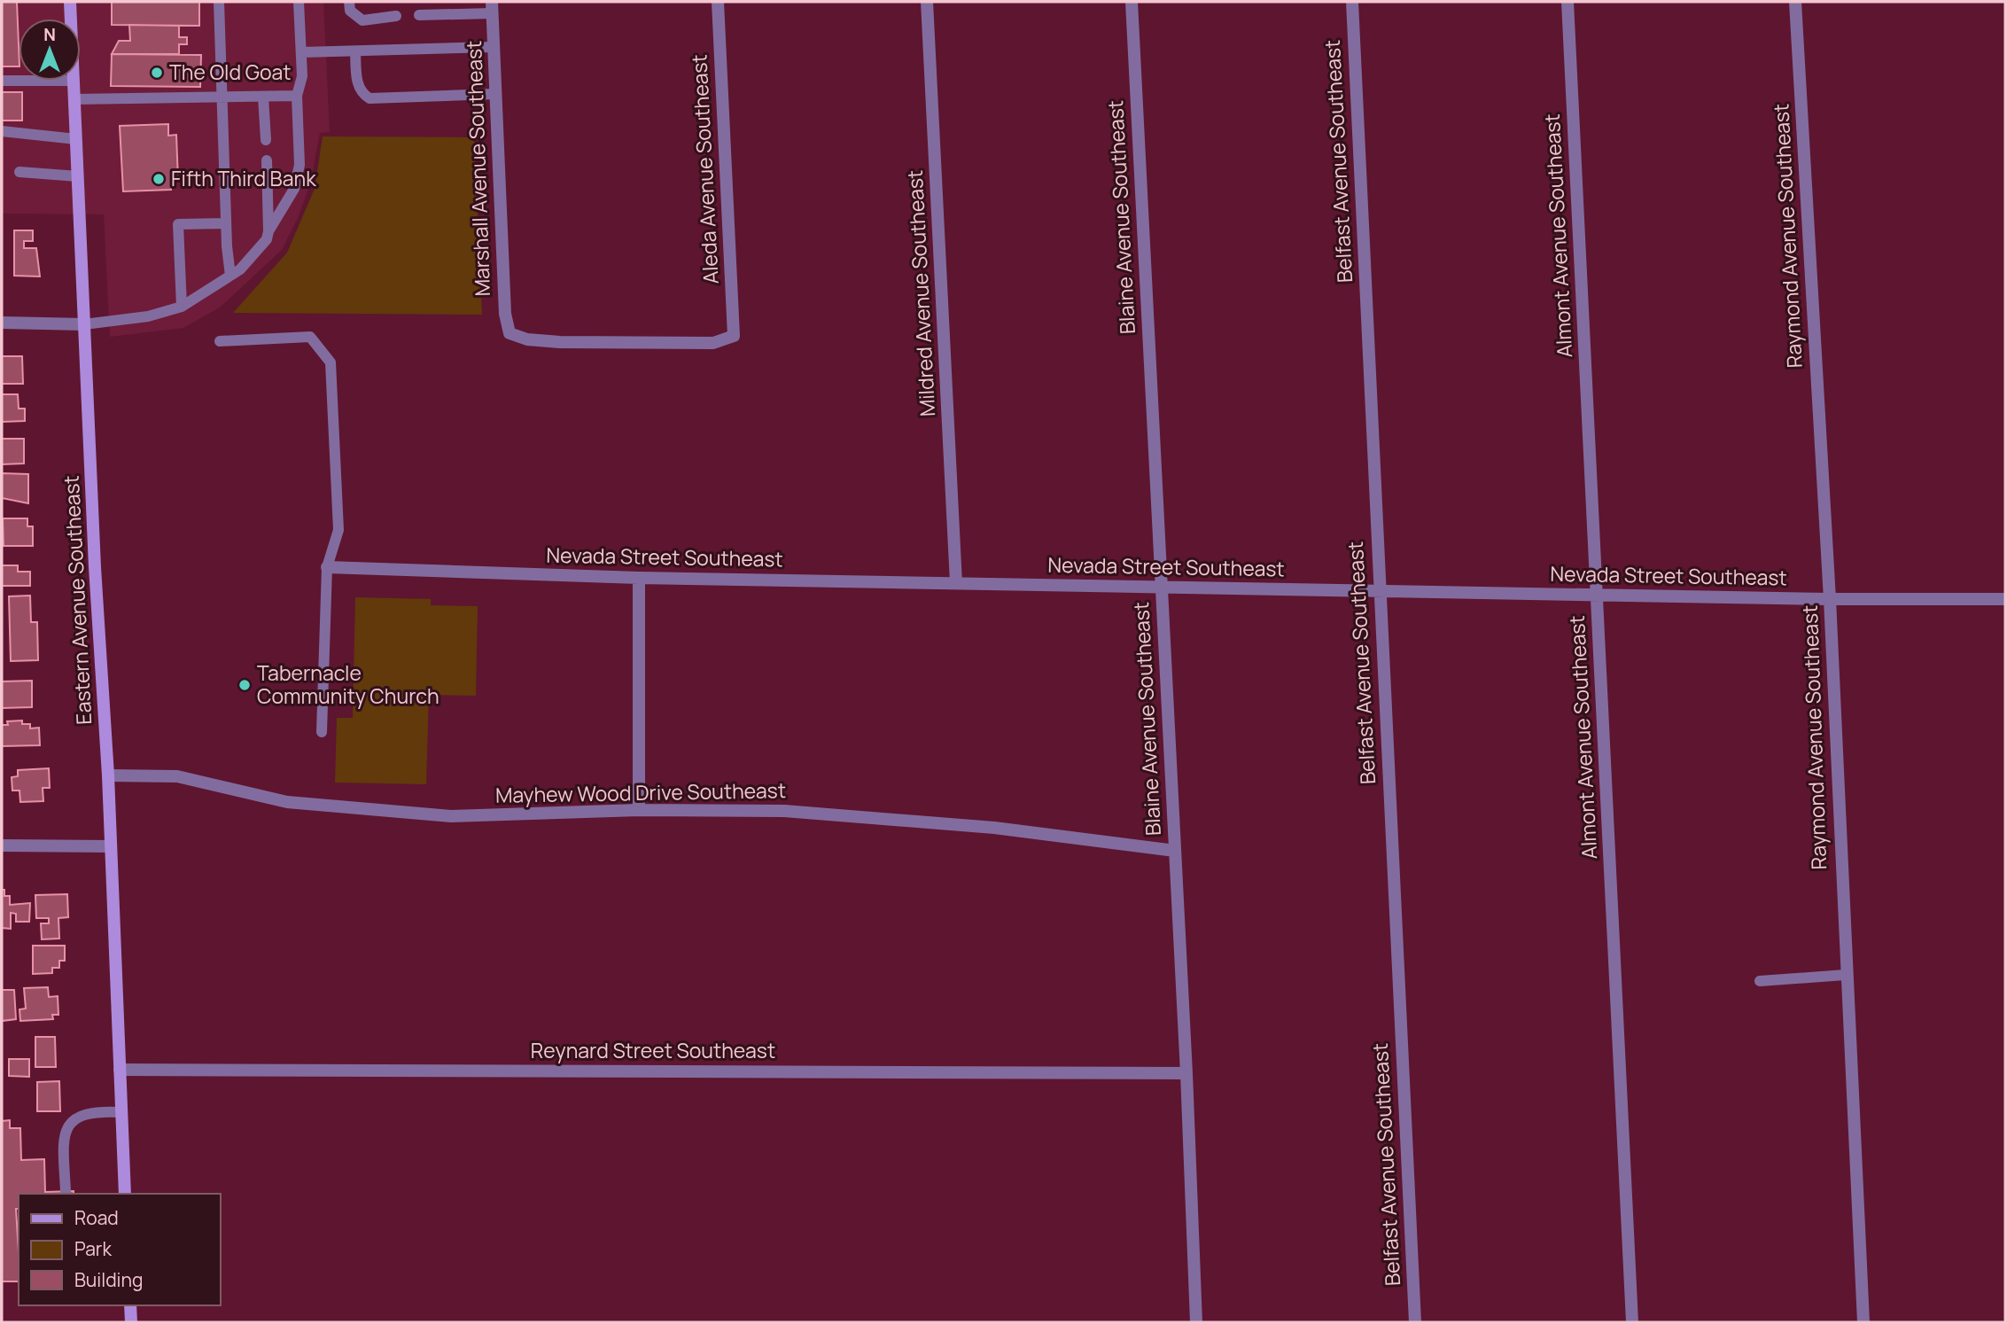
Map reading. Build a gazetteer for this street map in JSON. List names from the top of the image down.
{
  "streets": {
    "main road": ["Eastern Avenue Southeast"],
    "street": [
      "Belfast Avenue Southeast",
      "Marshall Avenue Southeast",
      "Aleda Avenue Southeast",
      "Blaine Avenue Southeast",
      "Almont Avenue Southeast",
      "Raymond Avenue Southeast",
      "Mildred Avenue Southeast",
      "Nevada Street Southeast",
      "Mayhew Wood Drive Southeast",
      "Reynard Street Southeast"
    ]
  },
  "crossings": [
    ["Belfast Avenue Southeast", "Nevada Street Southeast"],
    ["Marshall Avenue Southeast", "Aleda Avenue Southeast"],
    ["Blaine Avenue Southeast", "Nevada Street Southeast"],
    ["Blaine Avenue Southeast", "Mayhew Wood Drive Southeast"],
    ["Blaine Avenue Southeast", "Reynard Street Southeast"],
    ["Almont Avenue Southeast", "Nevada Street Southeast"],
    ["Raymond Avenue Southeast", "Nevada Street Southeast"],
    ["Mildred Avenue Southeast", "Nevada Street Southeast"],
    ["Eastern Avenue Southeast", "Mayhew Wood Drive Southeast"],
    ["Eastern Avenue Southeast", "Reynard Street Southeast"]
  ],
  "places": ["The Old Goat", "Fifth Third Bank", "Tabernacle Community Church"],
  "legend": ["Road", "Park", "Building"],
  "north": "top"
}
